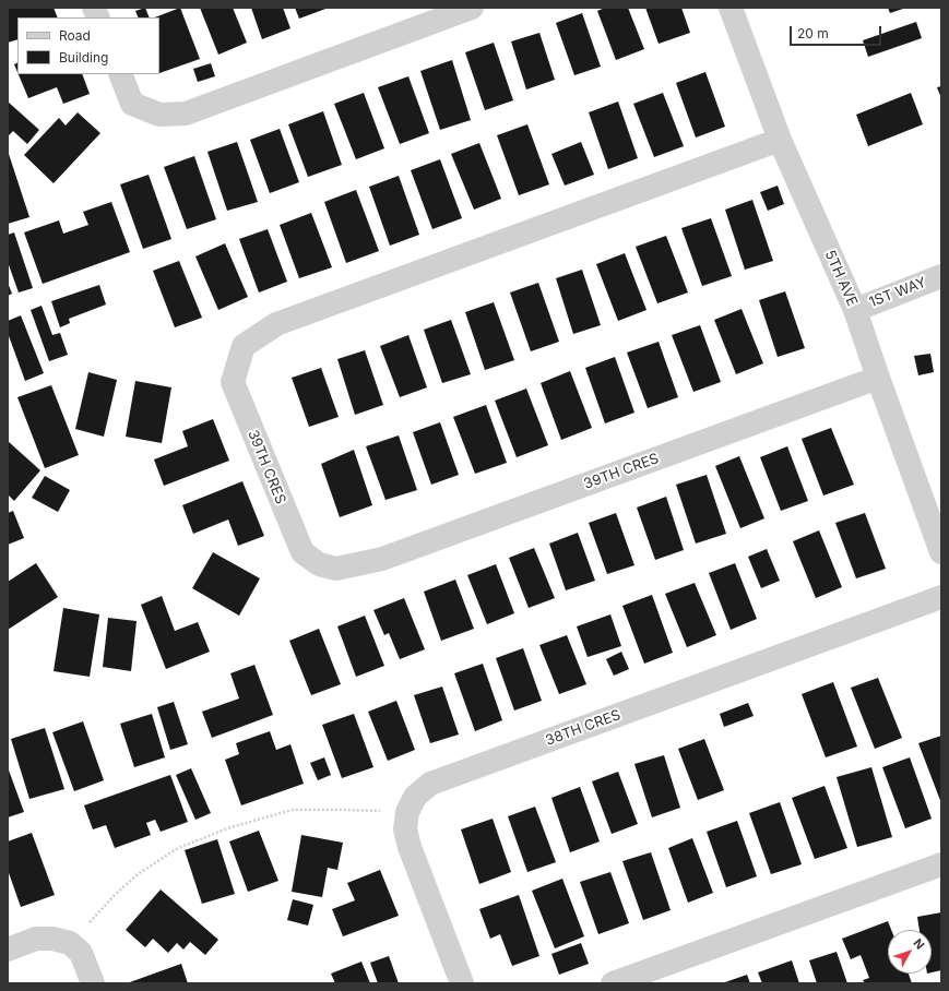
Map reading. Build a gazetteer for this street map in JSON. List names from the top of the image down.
{
  "streets": {
    "street": [
      "5TH AVE",
      "1ST WAY",
      "39TH CRES",
      "38TH CRES"
    ]
  },
  "crossings": [
    ["5TH AVE", "1ST WAY"],
    ["5TH AVE", "39TH CRES"]
  ],
  "legend": ["Road", "Building"],
  "scale_bar": "20 m",
  "north": "top right"
}
